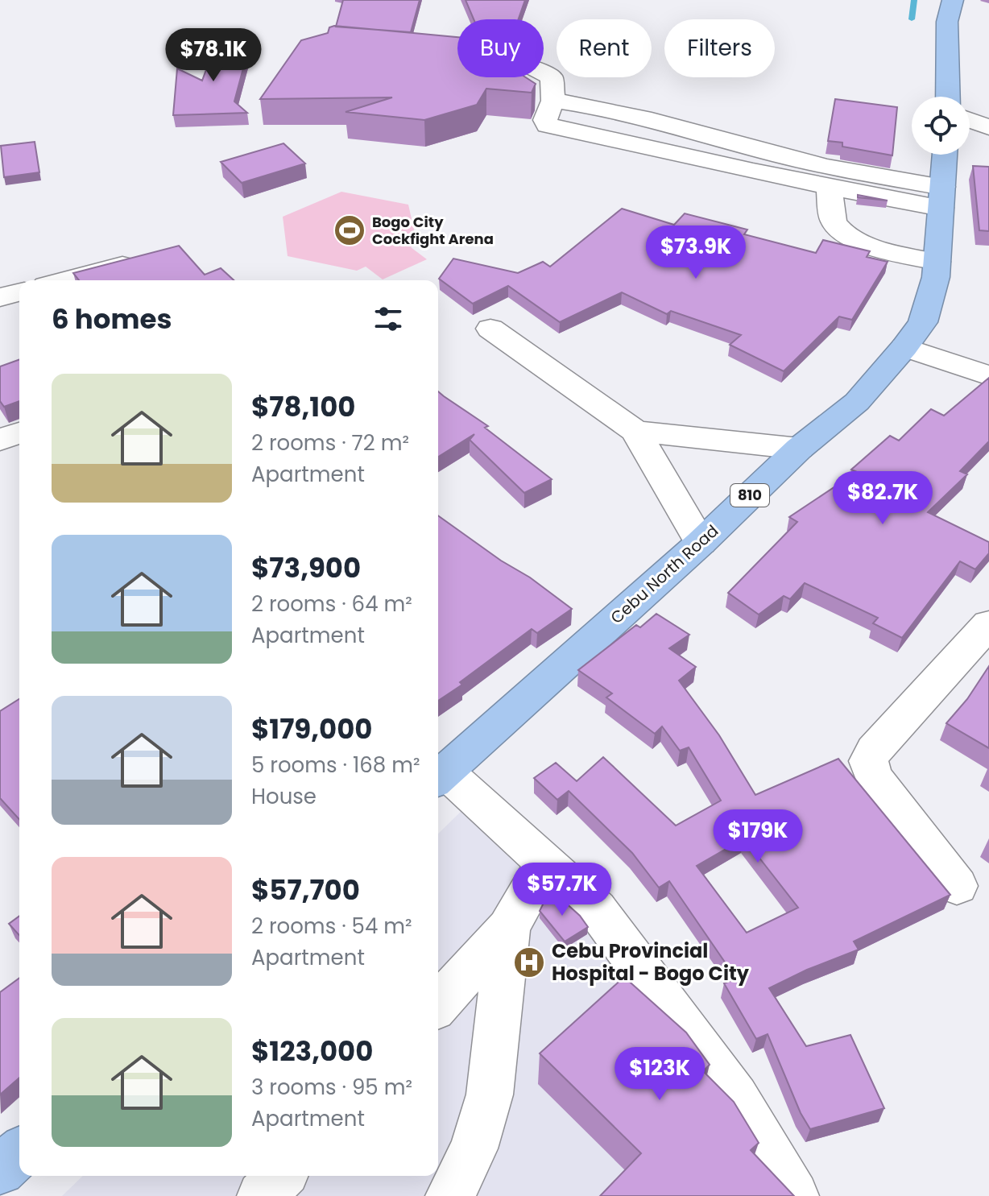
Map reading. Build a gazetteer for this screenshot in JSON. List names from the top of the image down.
{
  "streets": {
    "highway": ["810", "Cebu North Road"]
  },
  "places": {
    "sports": ["Bogo City Cockfight Arena"],
    "hospital": ["Cebu Provincial Hospital - Bogo City"]
  },
  "page": {
    "chip": ["Buy", "Rent", "Filters"],
    "price": [
      "$78.1K",
      "$73.9K",
      "$82.7K",
      "$179K",
      "$57.7K",
      "$123K"
    ],
    "heading": "6 homes",
    "list": [
      {
        "name": "$78,100",
        "note": "2 rooms · 72 m² · Apartment"
      },
      {
        "name": "$73,900",
        "note": "2 rooms · 64 m² · Apartment"
      },
      {
        "name": "$179,000",
        "note": "5 rooms · 168 m² · House"
      },
      {
        "name": "$57,700",
        "note": "2 rooms · 54 m² · Apartment"
      },
      {
        "name": "$123,000",
        "note": "3 rooms · 95 m² · Apartment"
      }
    ]
  }
}
